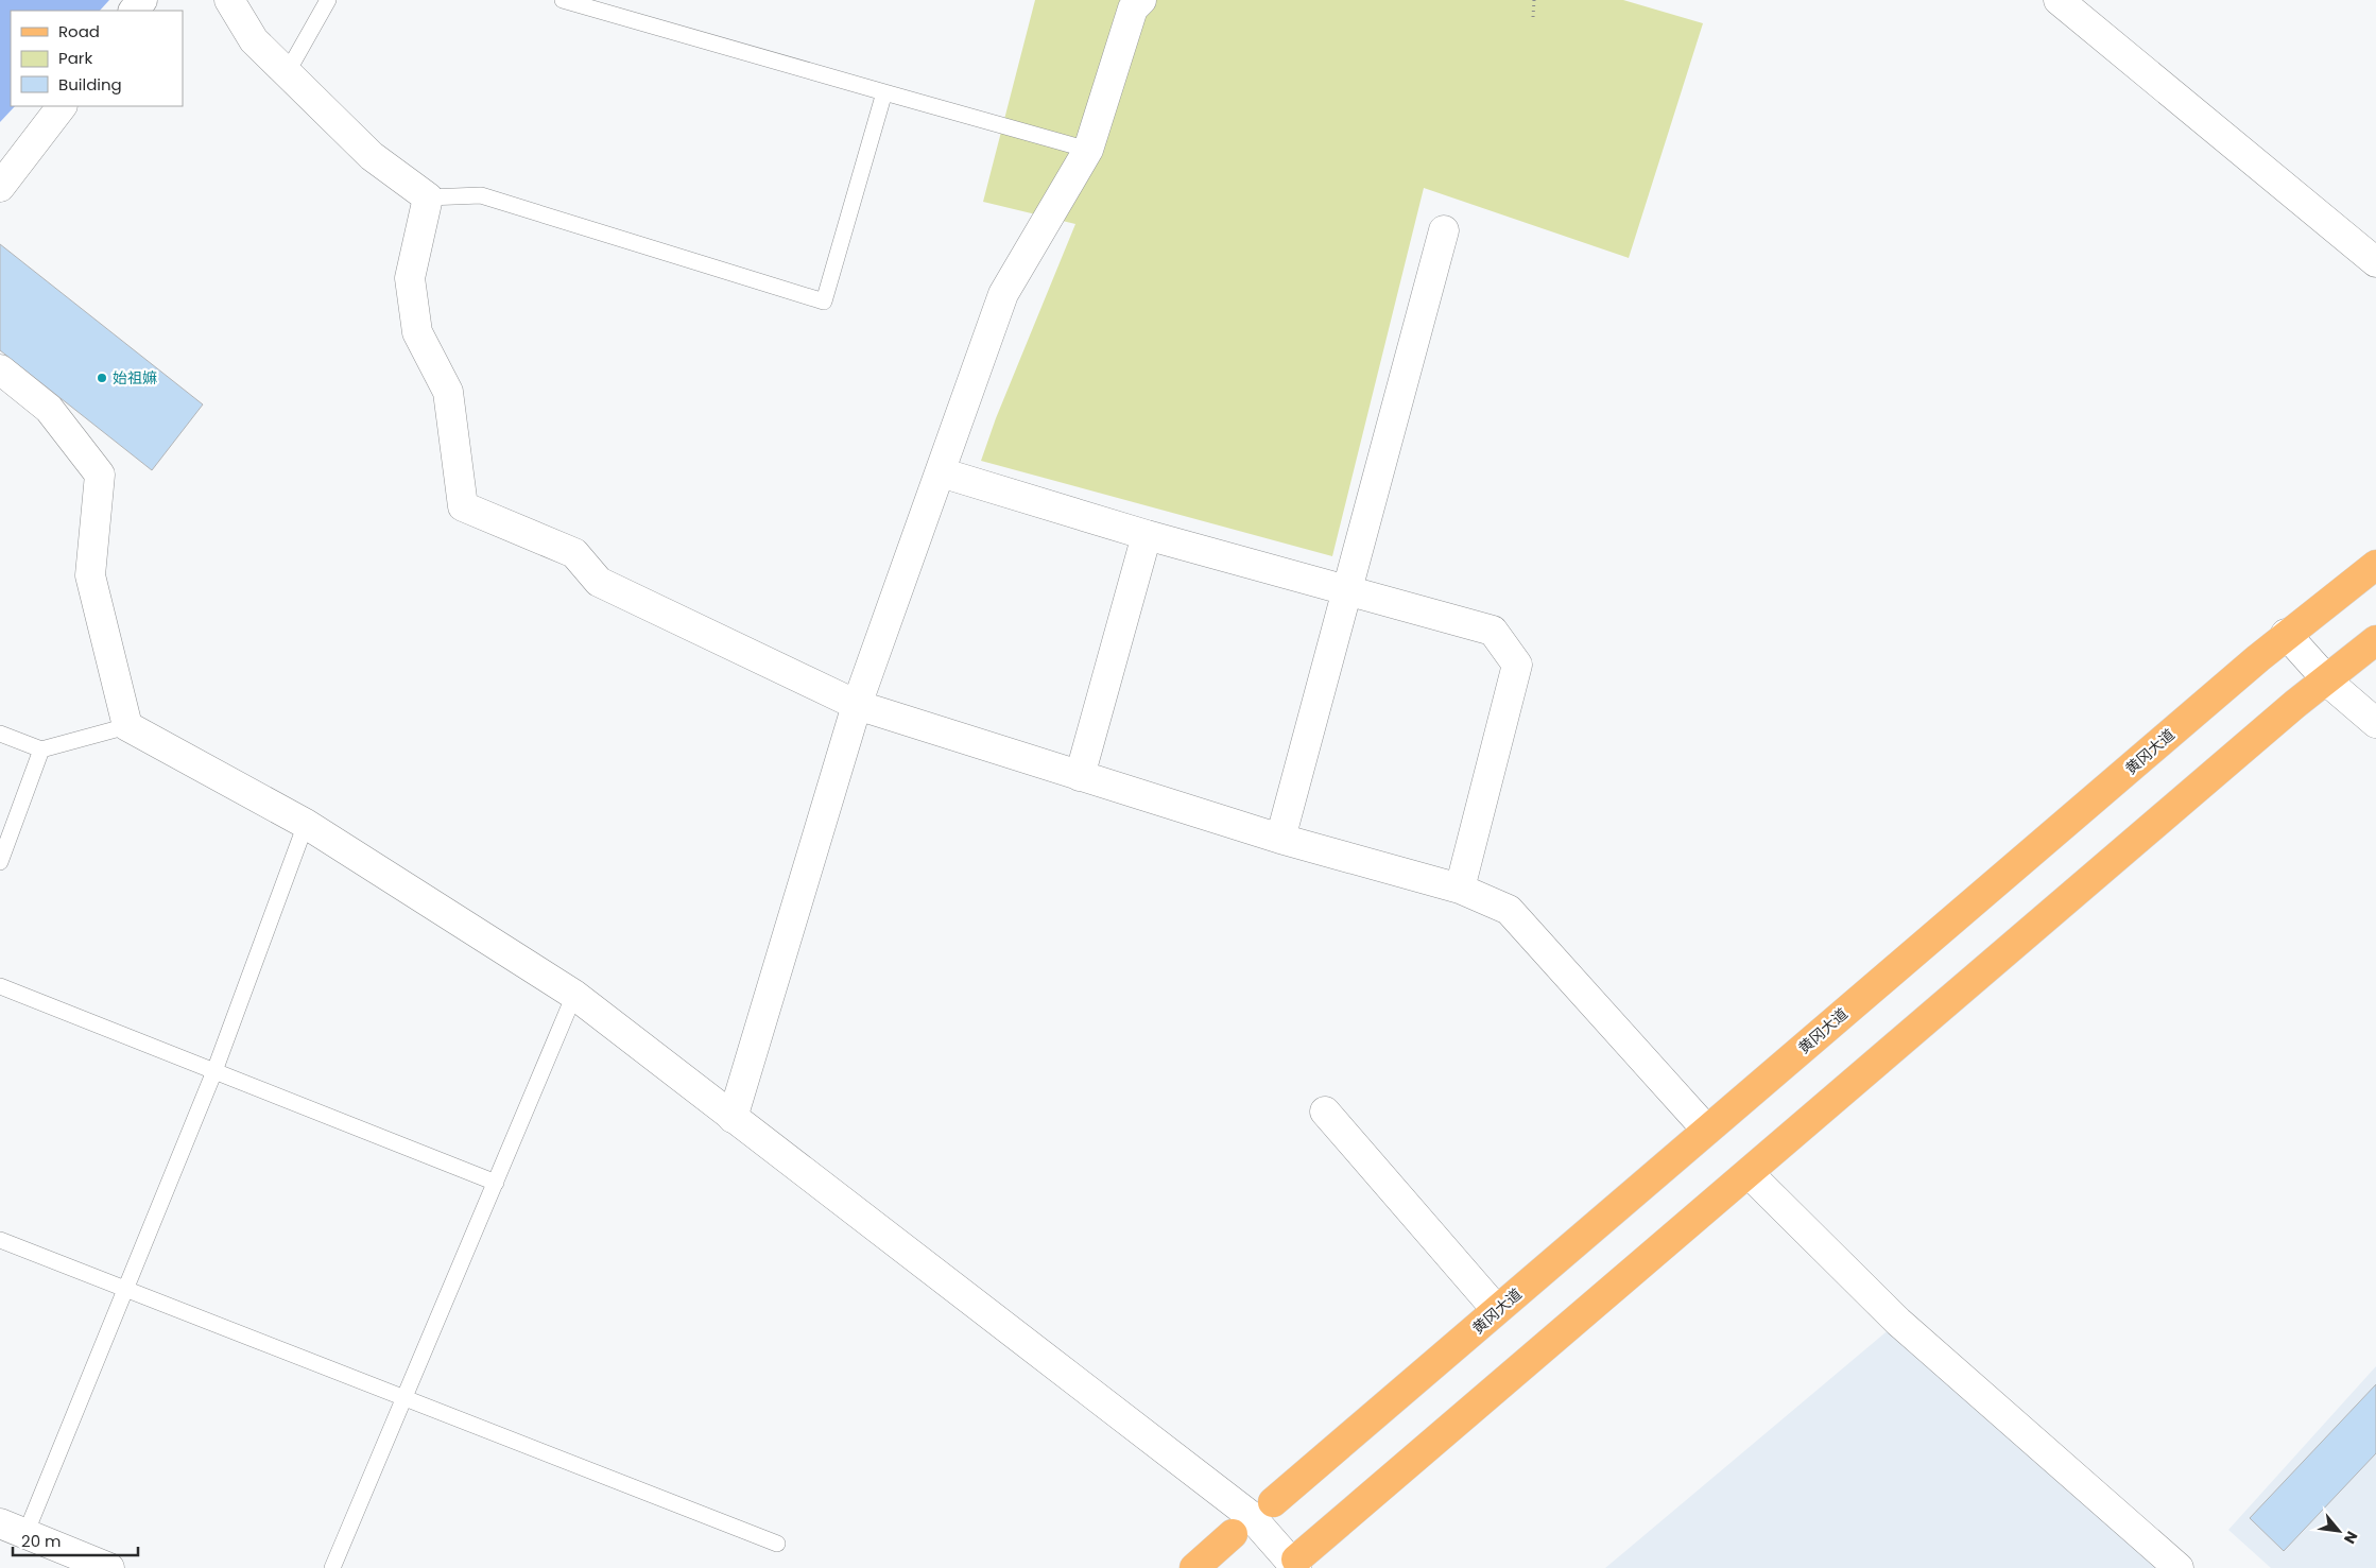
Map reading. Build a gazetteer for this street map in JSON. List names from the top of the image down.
{
  "streets": {
    "main road": ["黄冈大道"]
  },
  "places": ["始祖嫲"],
  "legend": ["Road", "Park", "Building"],
  "scale_bar": "20 m",
  "north": "bottom right"
}
